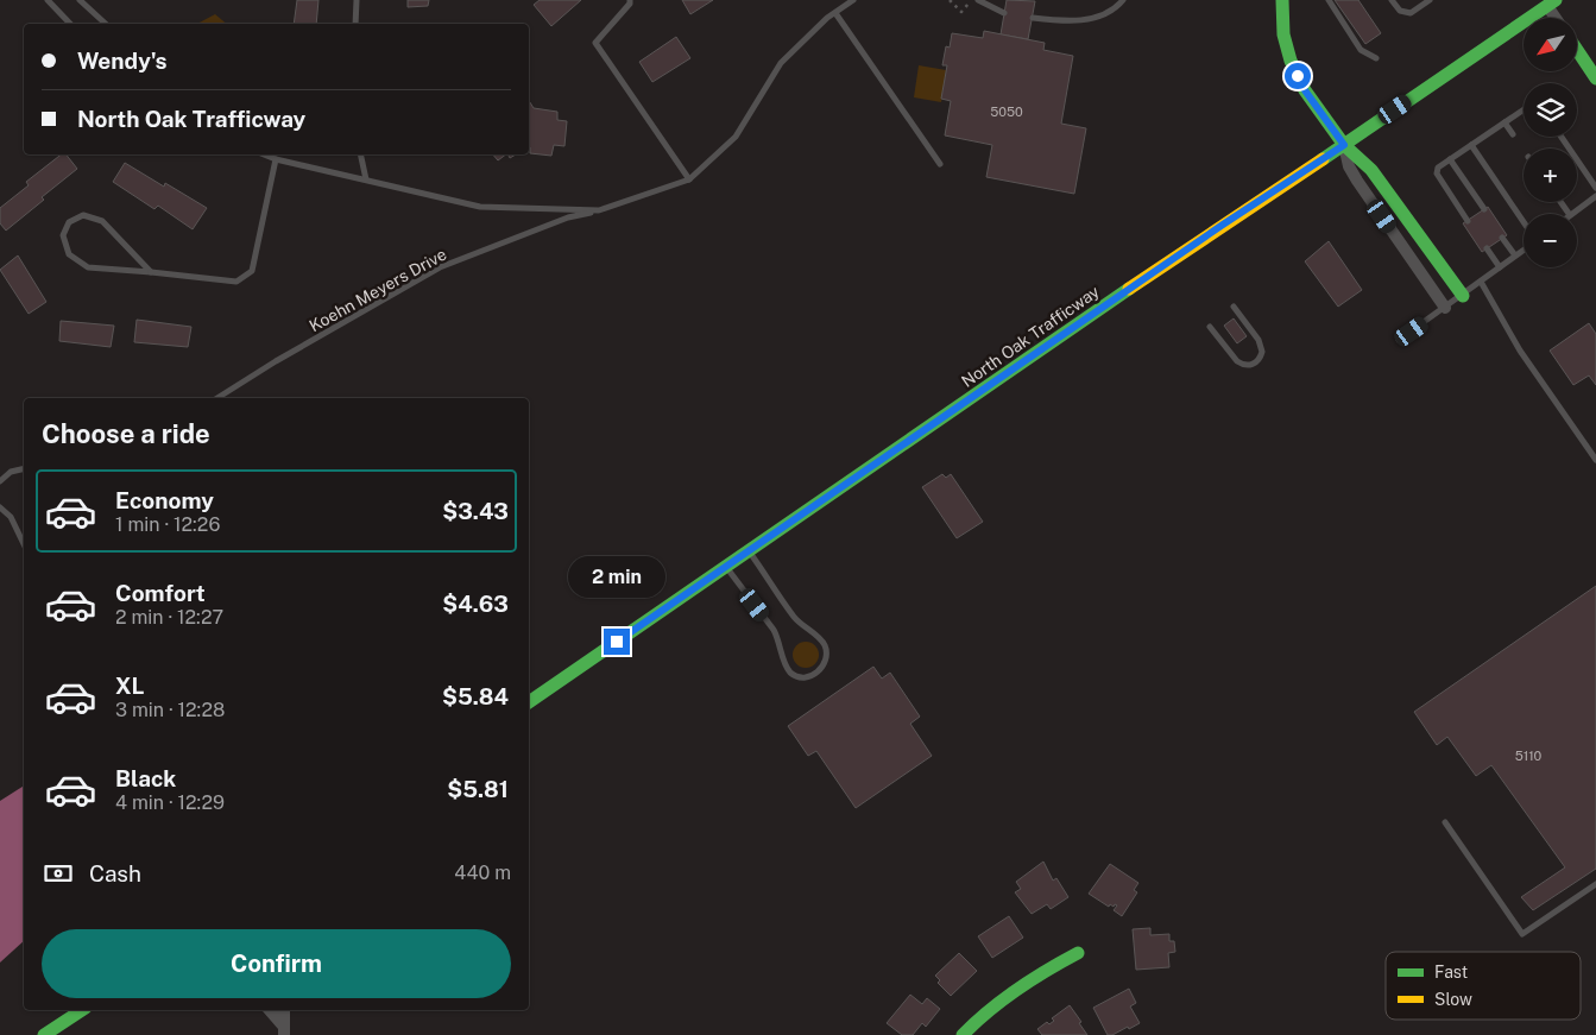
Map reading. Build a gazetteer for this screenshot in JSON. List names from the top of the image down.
{
  "streets": {
    "main road": ["North Oak Trafficway"],
    "lane": ["Koehn Meyers Drive"]
  },
  "house_numbers": ["5050", "5110"],
  "legend": ["Fast", "Slow"],
  "north": "bottom left",
  "page": {
    "map_buttons": ["+", "−"],
    "banner": ["Wendy's", "North Oak Trafficway"],
    "heading": "Choose a ride",
    "list": [
      {
        "name": "Economy",
        "note": "1 min · 12:26",
        "value": "$3.43"
      },
      {
        "name": "Comfort",
        "note": "2 min · 12:27",
        "value": "$4.63"
      },
      {
        "name": "XL",
        "note": "3 min · 12:28",
        "value": "$5.84"
      },
      {
        "name": "Black",
        "note": "4 min · 12:29",
        "value": "$5.81"
      }
    ],
    "bubble": "2 min",
    "pay": ["Cash", "440 m"],
    "buttons": "Confirm"
  }
}
